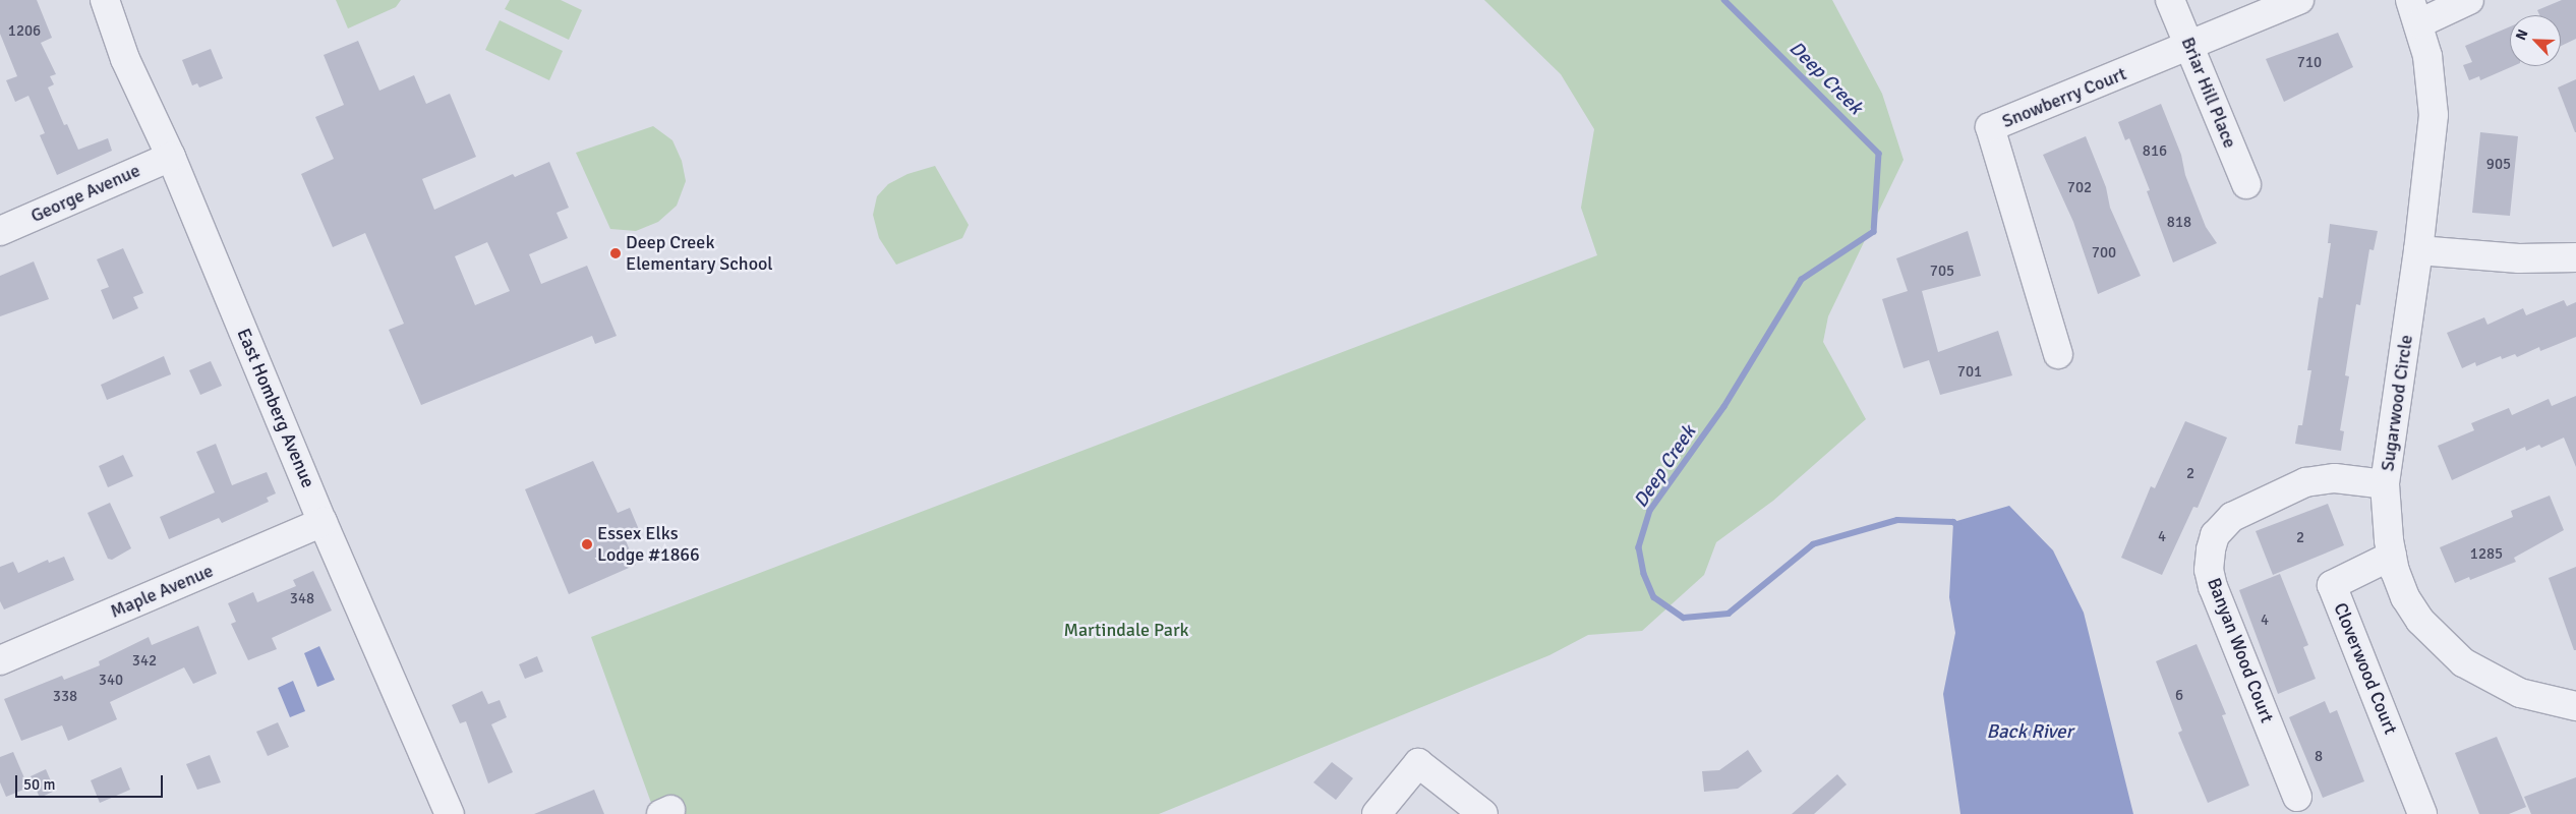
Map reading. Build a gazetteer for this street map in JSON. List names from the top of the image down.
{
  "streets": {
    "street": [
      "Briar Hill Place",
      "Snowberry Court",
      "George Avenue",
      "Sugarwood Circle",
      "East Homberg Avenue",
      "Maple Avenue",
      "Banyan Wood Court",
      "Cloverwood Court"
    ]
  },
  "crossings": [
    ["Briar Hill Place", "Snowberry Court"],
    ["George Avenue", "East Homberg Avenue"],
    ["Sugarwood Circle", "Banyan Wood Court"],
    ["Sugarwood Circle", "Cloverwood Court"],
    ["East Homberg Avenue", "Maple Avenue"]
  ],
  "water": ["Deep Creek", "Back River"],
  "parks": ["Martindale Park"],
  "places": ["Deep Creek Elementary School", "Essex Elks Lodge #1866"],
  "house_numbers": [
    "1206",
    "710",
    "816",
    "905",
    "702",
    "818",
    "700",
    "705",
    "701",
    "2",
    "4",
    "2",
    "1285",
    "348",
    "4",
    "342",
    "340",
    "6",
    "338",
    "8"
  ],
  "scale_bar": "50 m",
  "north": "top left"
}
